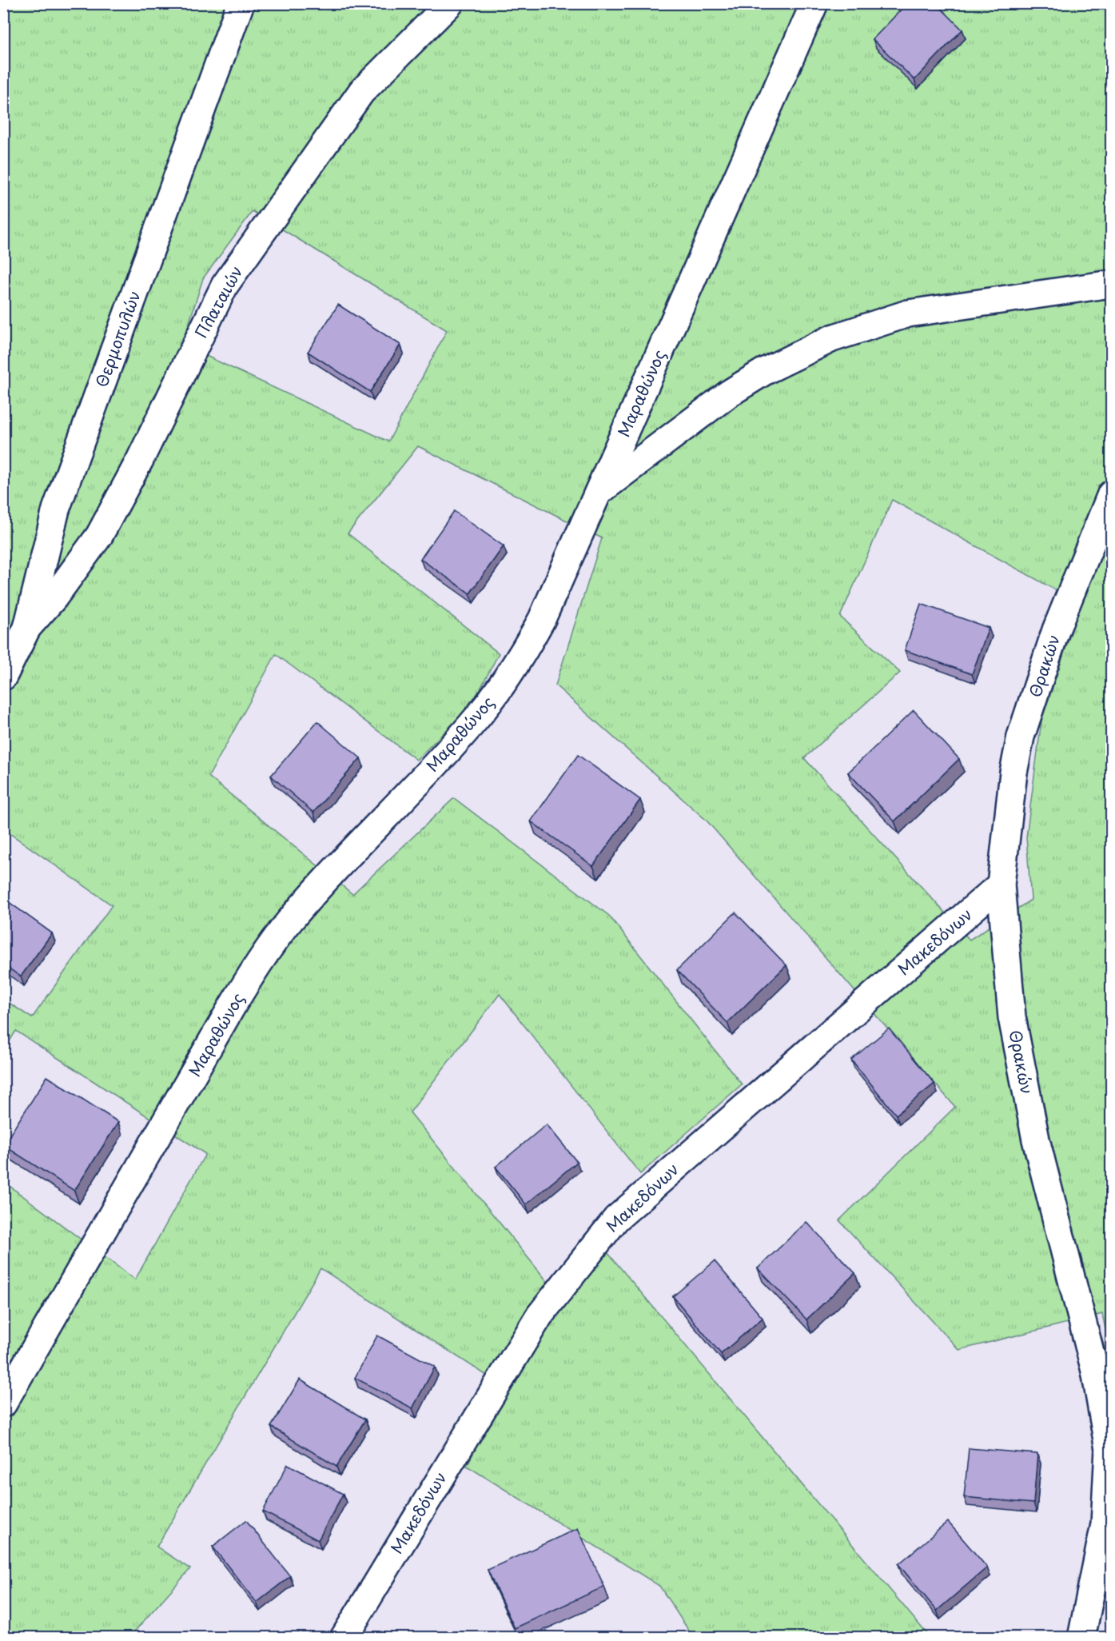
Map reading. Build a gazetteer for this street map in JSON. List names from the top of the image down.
{
  "streets": {
    "street": [
      "Πλαταιών",
      "Θερμοπυλών",
      "Μαραθώνος",
      "Θρακών",
      "Μακεδόνων"
    ]
  },
  "crossings": [
    ["Πλαταιών", "Θερμοπυλών"],
    ["Θρακών", "Μακεδόνων"]
  ]
}
